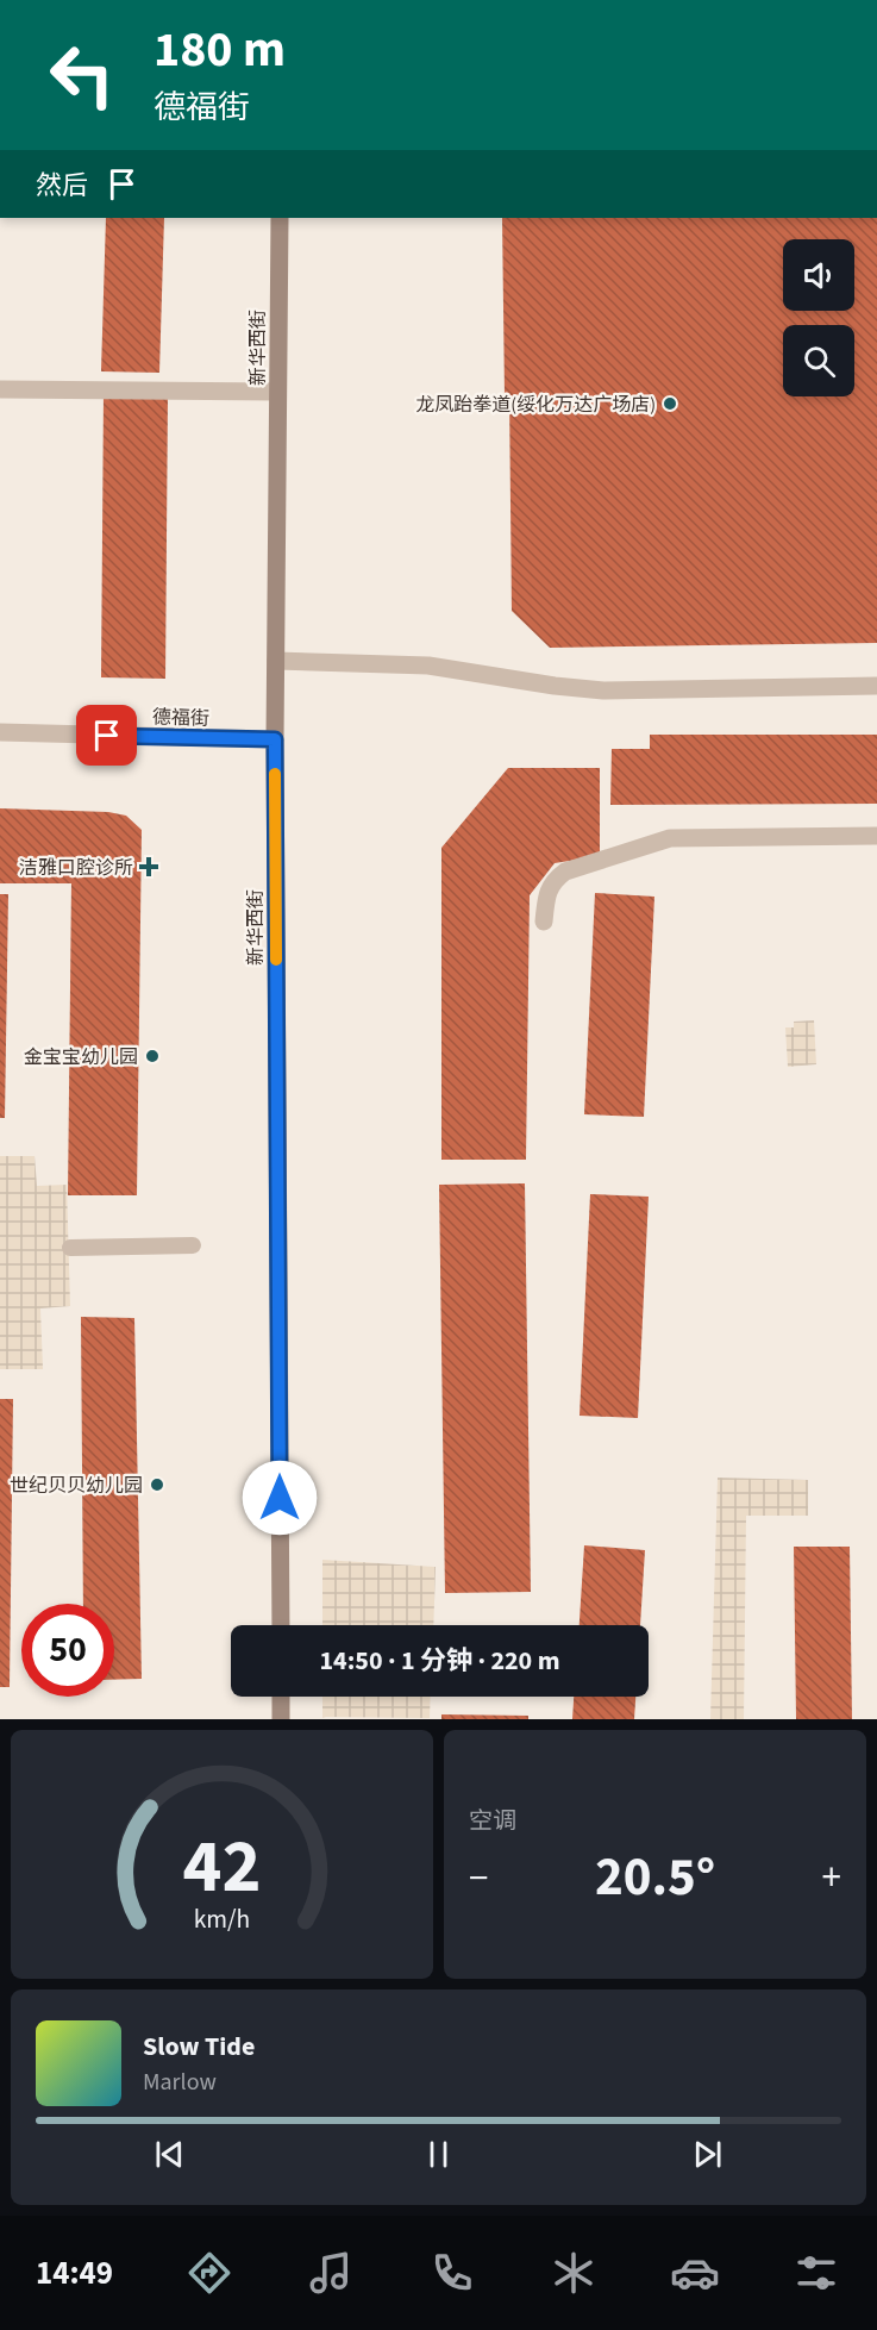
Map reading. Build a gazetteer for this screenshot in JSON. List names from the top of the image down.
{
  "streets": {
    "main road": ["新华西街"],
    "street": ["德福街"]
  },
  "crossings": [
    ["新华西街", "德福街"]
  ],
  "places": {
    "other": ["龙凤跆拳道(绥化万达广场店)", "金宝宝幼儿园", "世纪贝贝幼儿园"],
    "health": ["洁雅口腔诊所"]
  },
  "page": {
    "turn": ["180 m", "德福街"],
    "then": "然后",
    "limit": "50",
    "trip": "14:50 · 1 分钟 · 220 m",
    "tile": "空调",
    "heat": ["−", "20.5°", "+"],
    "song": ["Slow Tide", "Marlow"],
    "tabs": "14:49",
    "gauge": ["42", "km/h"]
  }
}
